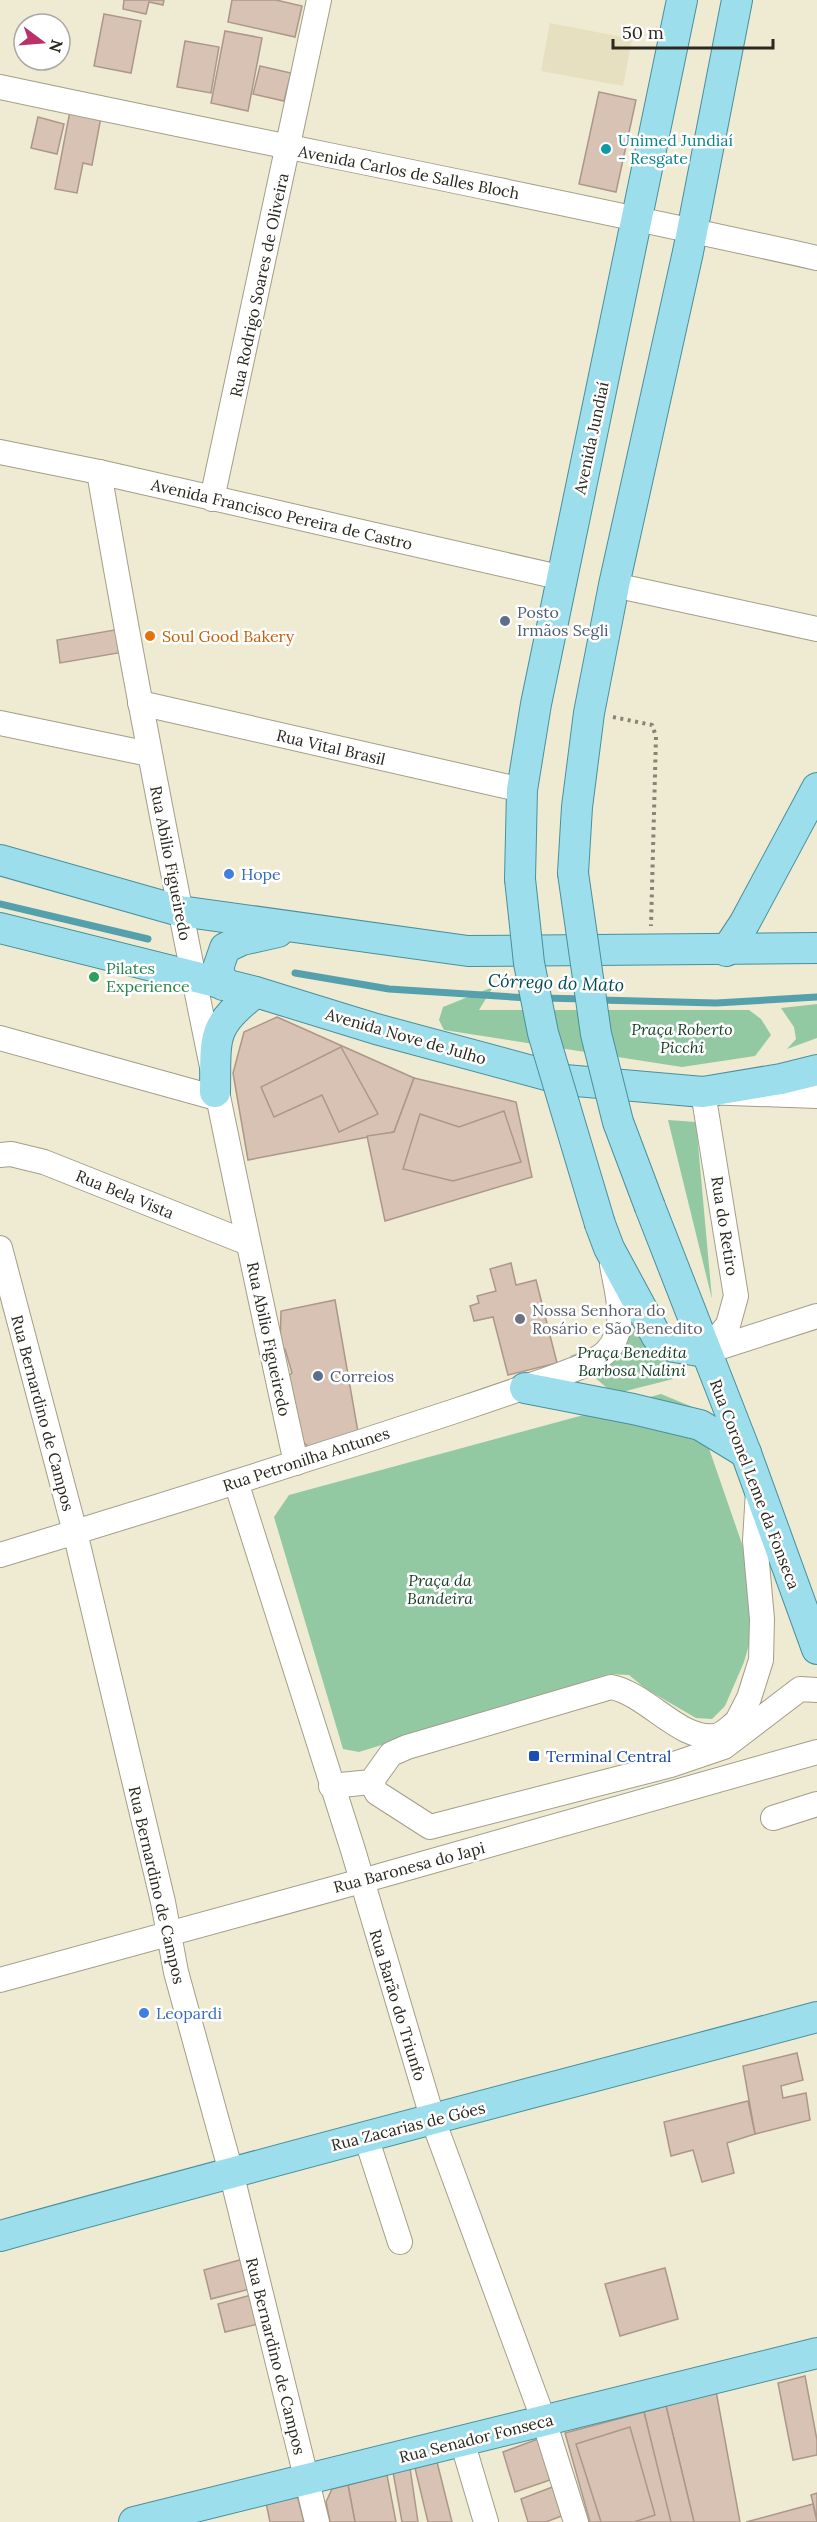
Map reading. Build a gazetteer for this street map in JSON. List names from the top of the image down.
{
  "streets": {
    "main road": [
      "Avenida Jundiaí",
      "Avenida Nove de Julho",
      "Rua Coronel Leme da Fonseca",
      "Rua Zacarias de Góes",
      "Rua Senador Fonseca"
    ],
    "street": [
      "Avenida Carlos de Salles Bloch",
      "Rua Rodrigo Soares de Oliveira",
      "Avenida Francisco Pereira de Castro",
      "Rua Vital Brasil",
      "Rua Abilio Figueiredo",
      "Rua Bela Vista",
      "Rua do Retiro",
      "Rua Bernardino de Campos",
      "Rua Petronilha Antunes",
      "Rua Baronesa do Japi",
      "Rua Barão do Triunfo"
    ]
  },
  "crossings": [
    ["Avenida Carlos de Salles Bloch", "Rua Rodrigo Soares de Oliveira"],
    ["Avenida Carlos de Salles Bloch", "Avenida Jundiaí"],
    ["Rua Rodrigo Soares de Oliveira", "Avenida Francisco Pereira de Castro"],
    ["Avenida Jundiaí", "Avenida Francisco Pereira de Castro"],
    ["Avenida Jundiaí", "Rua Vital Brasil"],
    ["Avenida Jundiaí", "Rua do Retiro"],
    ["Avenida Jundiaí", "Rua Petronilha Antunes"],
    ["Avenida Jundiaí", "Rua Coronel Leme da Fonseca"],
    ["Avenida Francisco Pereira de Castro", "Rua Abilio Figueiredo"],
    ["Rua Vital Brasil", "Rua Abilio Figueiredo"],
    ["Rua Abilio Figueiredo", "Avenida Nove de Julho"],
    ["Rua Abilio Figueiredo", "Rua Bela Vista"],
    ["Rua Abilio Figueiredo", "Rua Petronilha Antunes"],
    ["Avenida Nove de Julho", "Rua do Retiro"],
    ["Rua do Retiro", "Rua Coronel Leme da Fonseca"],
    ["Rua Bernardino de Campos", "Rua Petronilha Antunes"],
    ["Rua Bernardino de Campos", "Rua Baronesa do Japi"],
    ["Rua Bernardino de Campos", "Rua Zacarias de Góes"],
    ["Rua Bernardino de Campos", "Rua Senador Fonseca"],
    ["Rua Petronilha Antunes", "Rua Barão do Triunfo"],
    ["Rua Baronesa do Japi", "Rua Barão do Triunfo"],
    ["Rua Barão do Triunfo", "Rua Zacarias de Góes"],
    ["Rua Barão do Triunfo", "Rua Senador Fonseca"]
  ],
  "water": ["Córrego do Mato"],
  "parks": ["Praça Roberto Picchi", "Praça Benedita Barbosa Nalini", "Praça da Bandeira"],
  "places": {
    "other": [
      "Unimed Jundiaí - Resgate",
      "Posto Irmãos Segli",
      "Soul Good Bakery",
      "Hope",
      "Pilates Experience",
      "Nossa Senhora do Rosário e São Benedito",
      "Correios",
      "Leopardi"
    ],
    "transit": ["Terminal Central"]
  },
  "scale_bar": "50 m",
  "north": "right"
}
